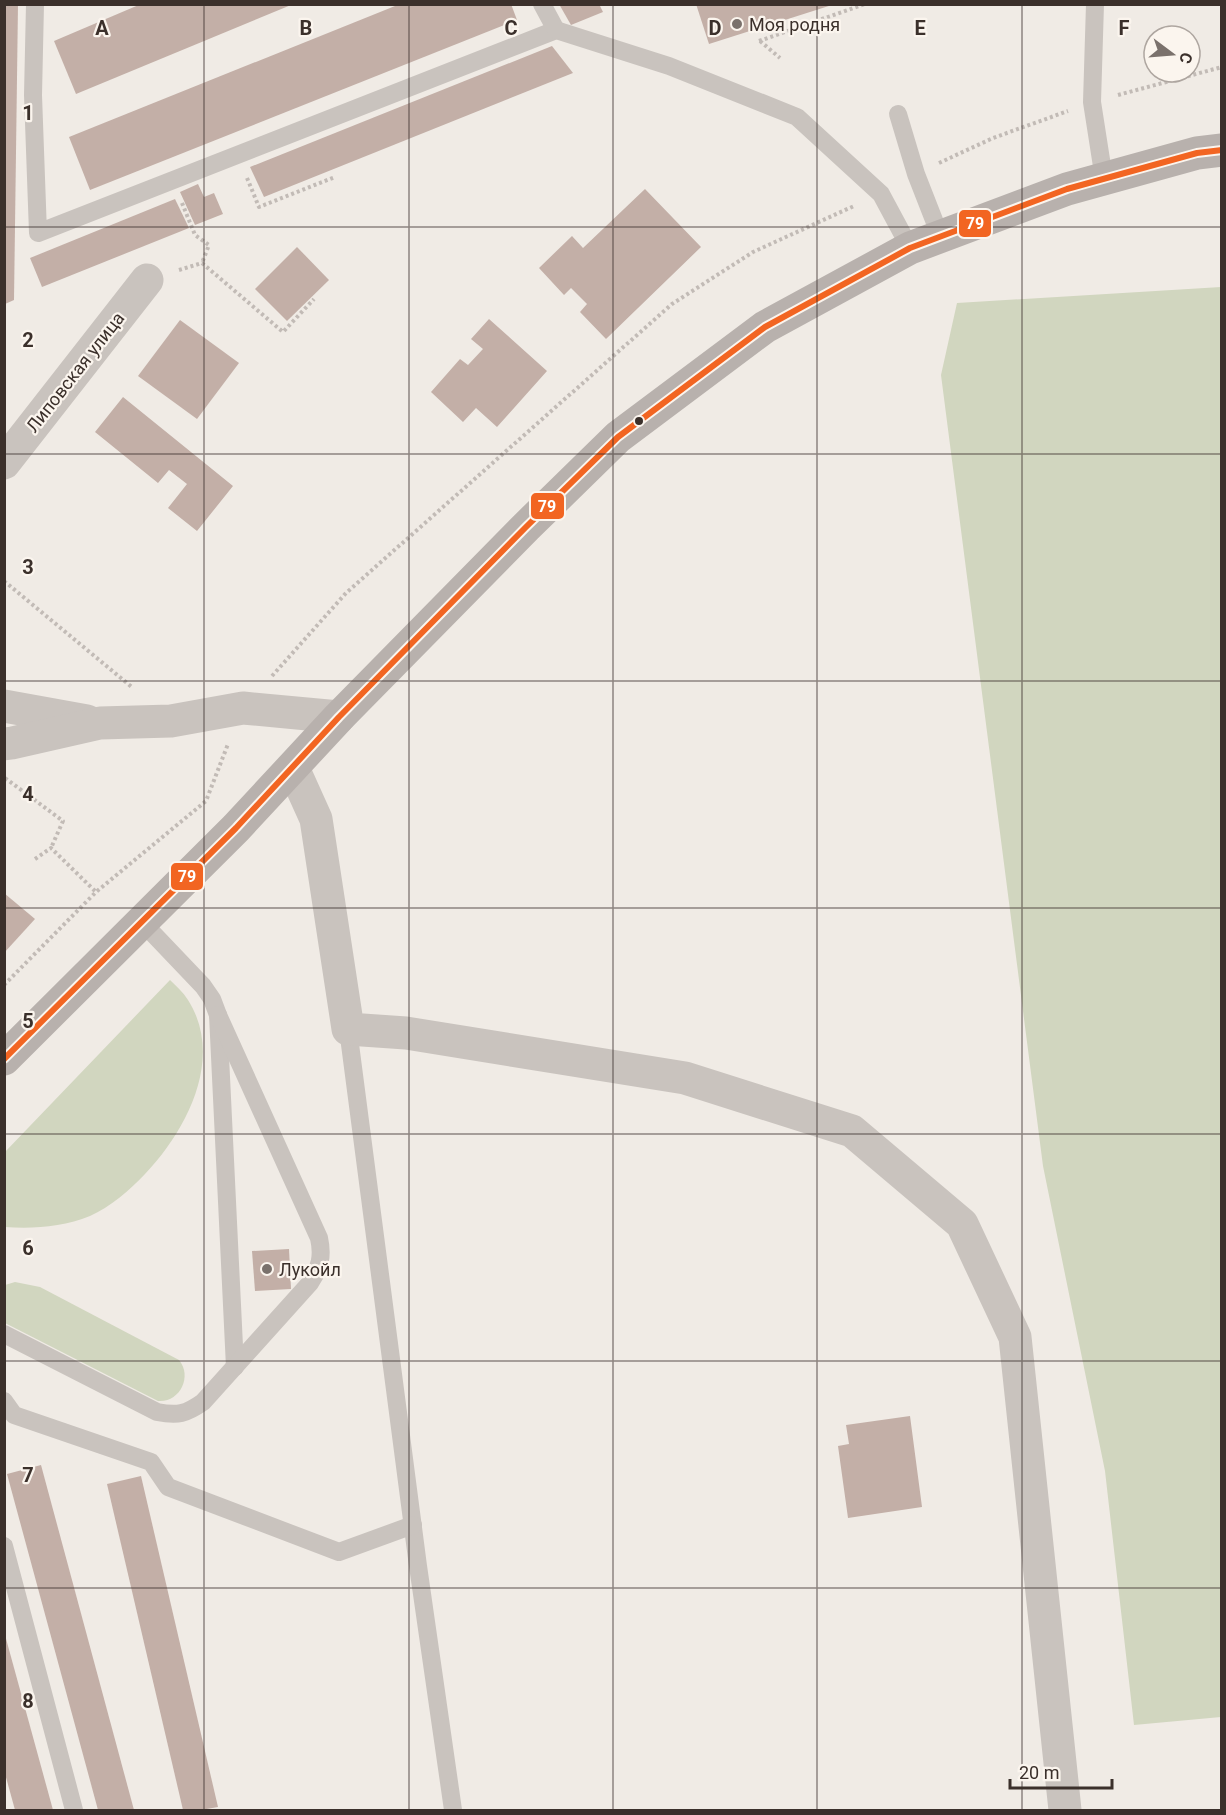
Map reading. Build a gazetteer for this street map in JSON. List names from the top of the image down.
{
  "streets": {
    "street": ["Липовская улица"]
  },
  "places": ["Моя родня", "Лукойл"],
  "lines": ["transit line 79"],
  "scale_bar": "20 m",
  "north": "right",
  "grid": {
    "columns": [
      "A",
      "B",
      "C",
      "D",
      "E",
      "F"
    ],
    "rows": [
      "1",
      "2",
      "3",
      "4",
      "5",
      "6",
      "7",
      "8"
    ]
  }
}
